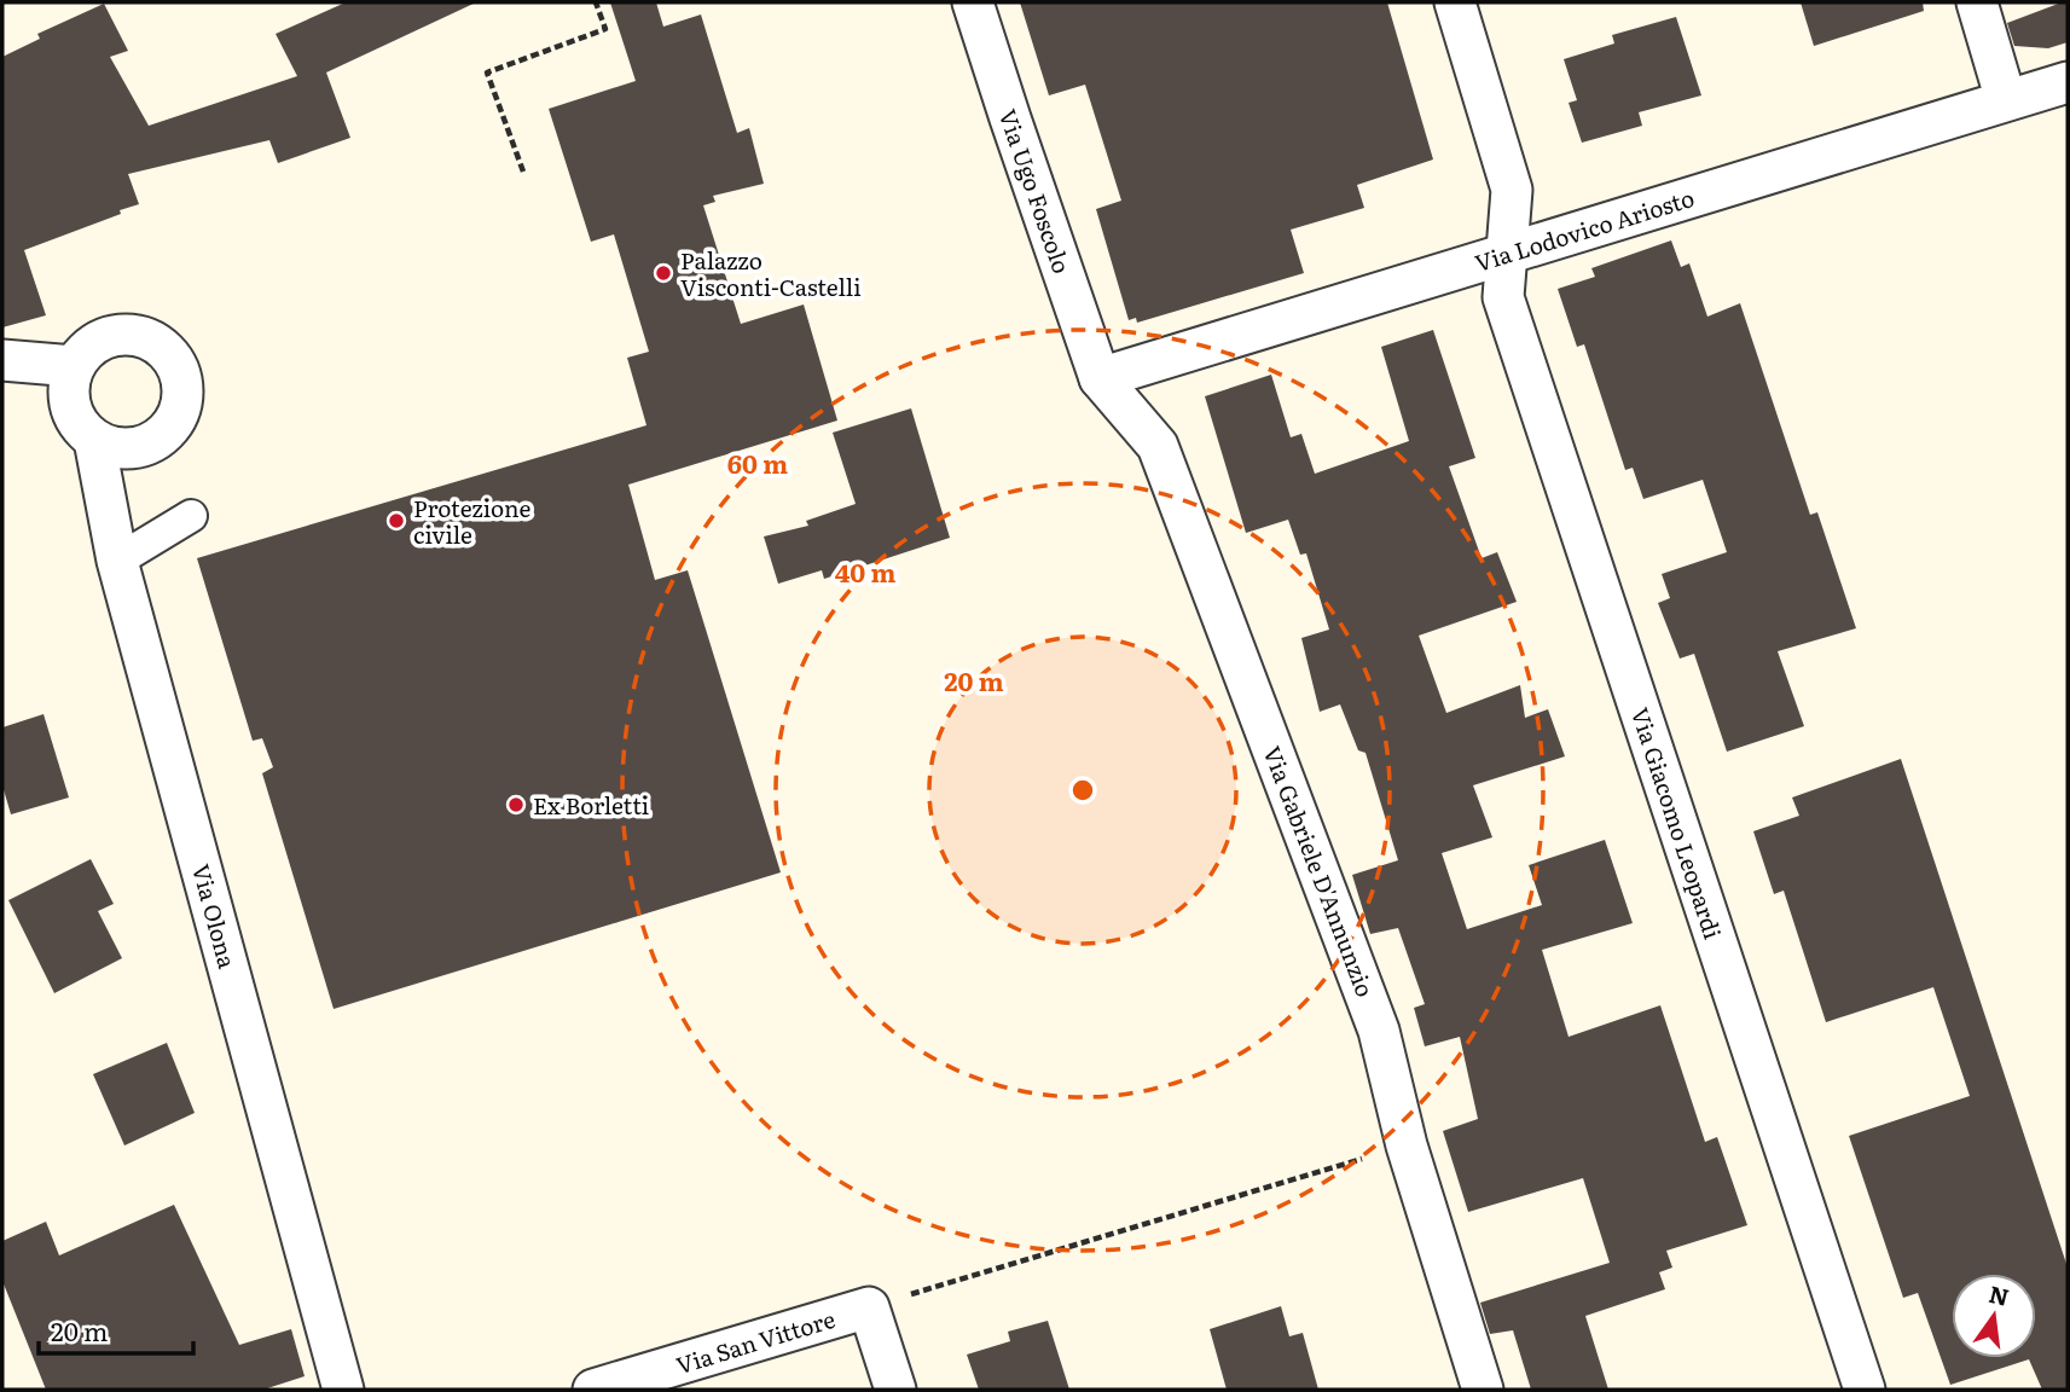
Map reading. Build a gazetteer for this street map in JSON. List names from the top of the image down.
{
  "streets": {
    "street": [
      "Via Ugo Foscolo",
      "Via Lodovico Ariosto",
      "Via Giacomo Leopardi",
      "Via Gabriele D'Annunzio",
      "Via Olona",
      "Via San Vittore"
    ]
  },
  "crossings": [
    ["Via Ugo Foscolo", "Via Lodovico Ariosto"],
    ["Via Ugo Foscolo", "Via Gabriele D'Annunzio"],
    ["Via Lodovico Ariosto", "Via Giacomo Leopardi"],
    ["Via Lodovico Ariosto", "Via Gabriele D'Annunzio"]
  ],
  "places": ["Palazzo Visconti-Castelli", "Protezione civile", "Ex Borletti"],
  "scale_bar": "20 m",
  "north": "top",
  "rings": ["60 m", "40 m", "20 m"]
}
